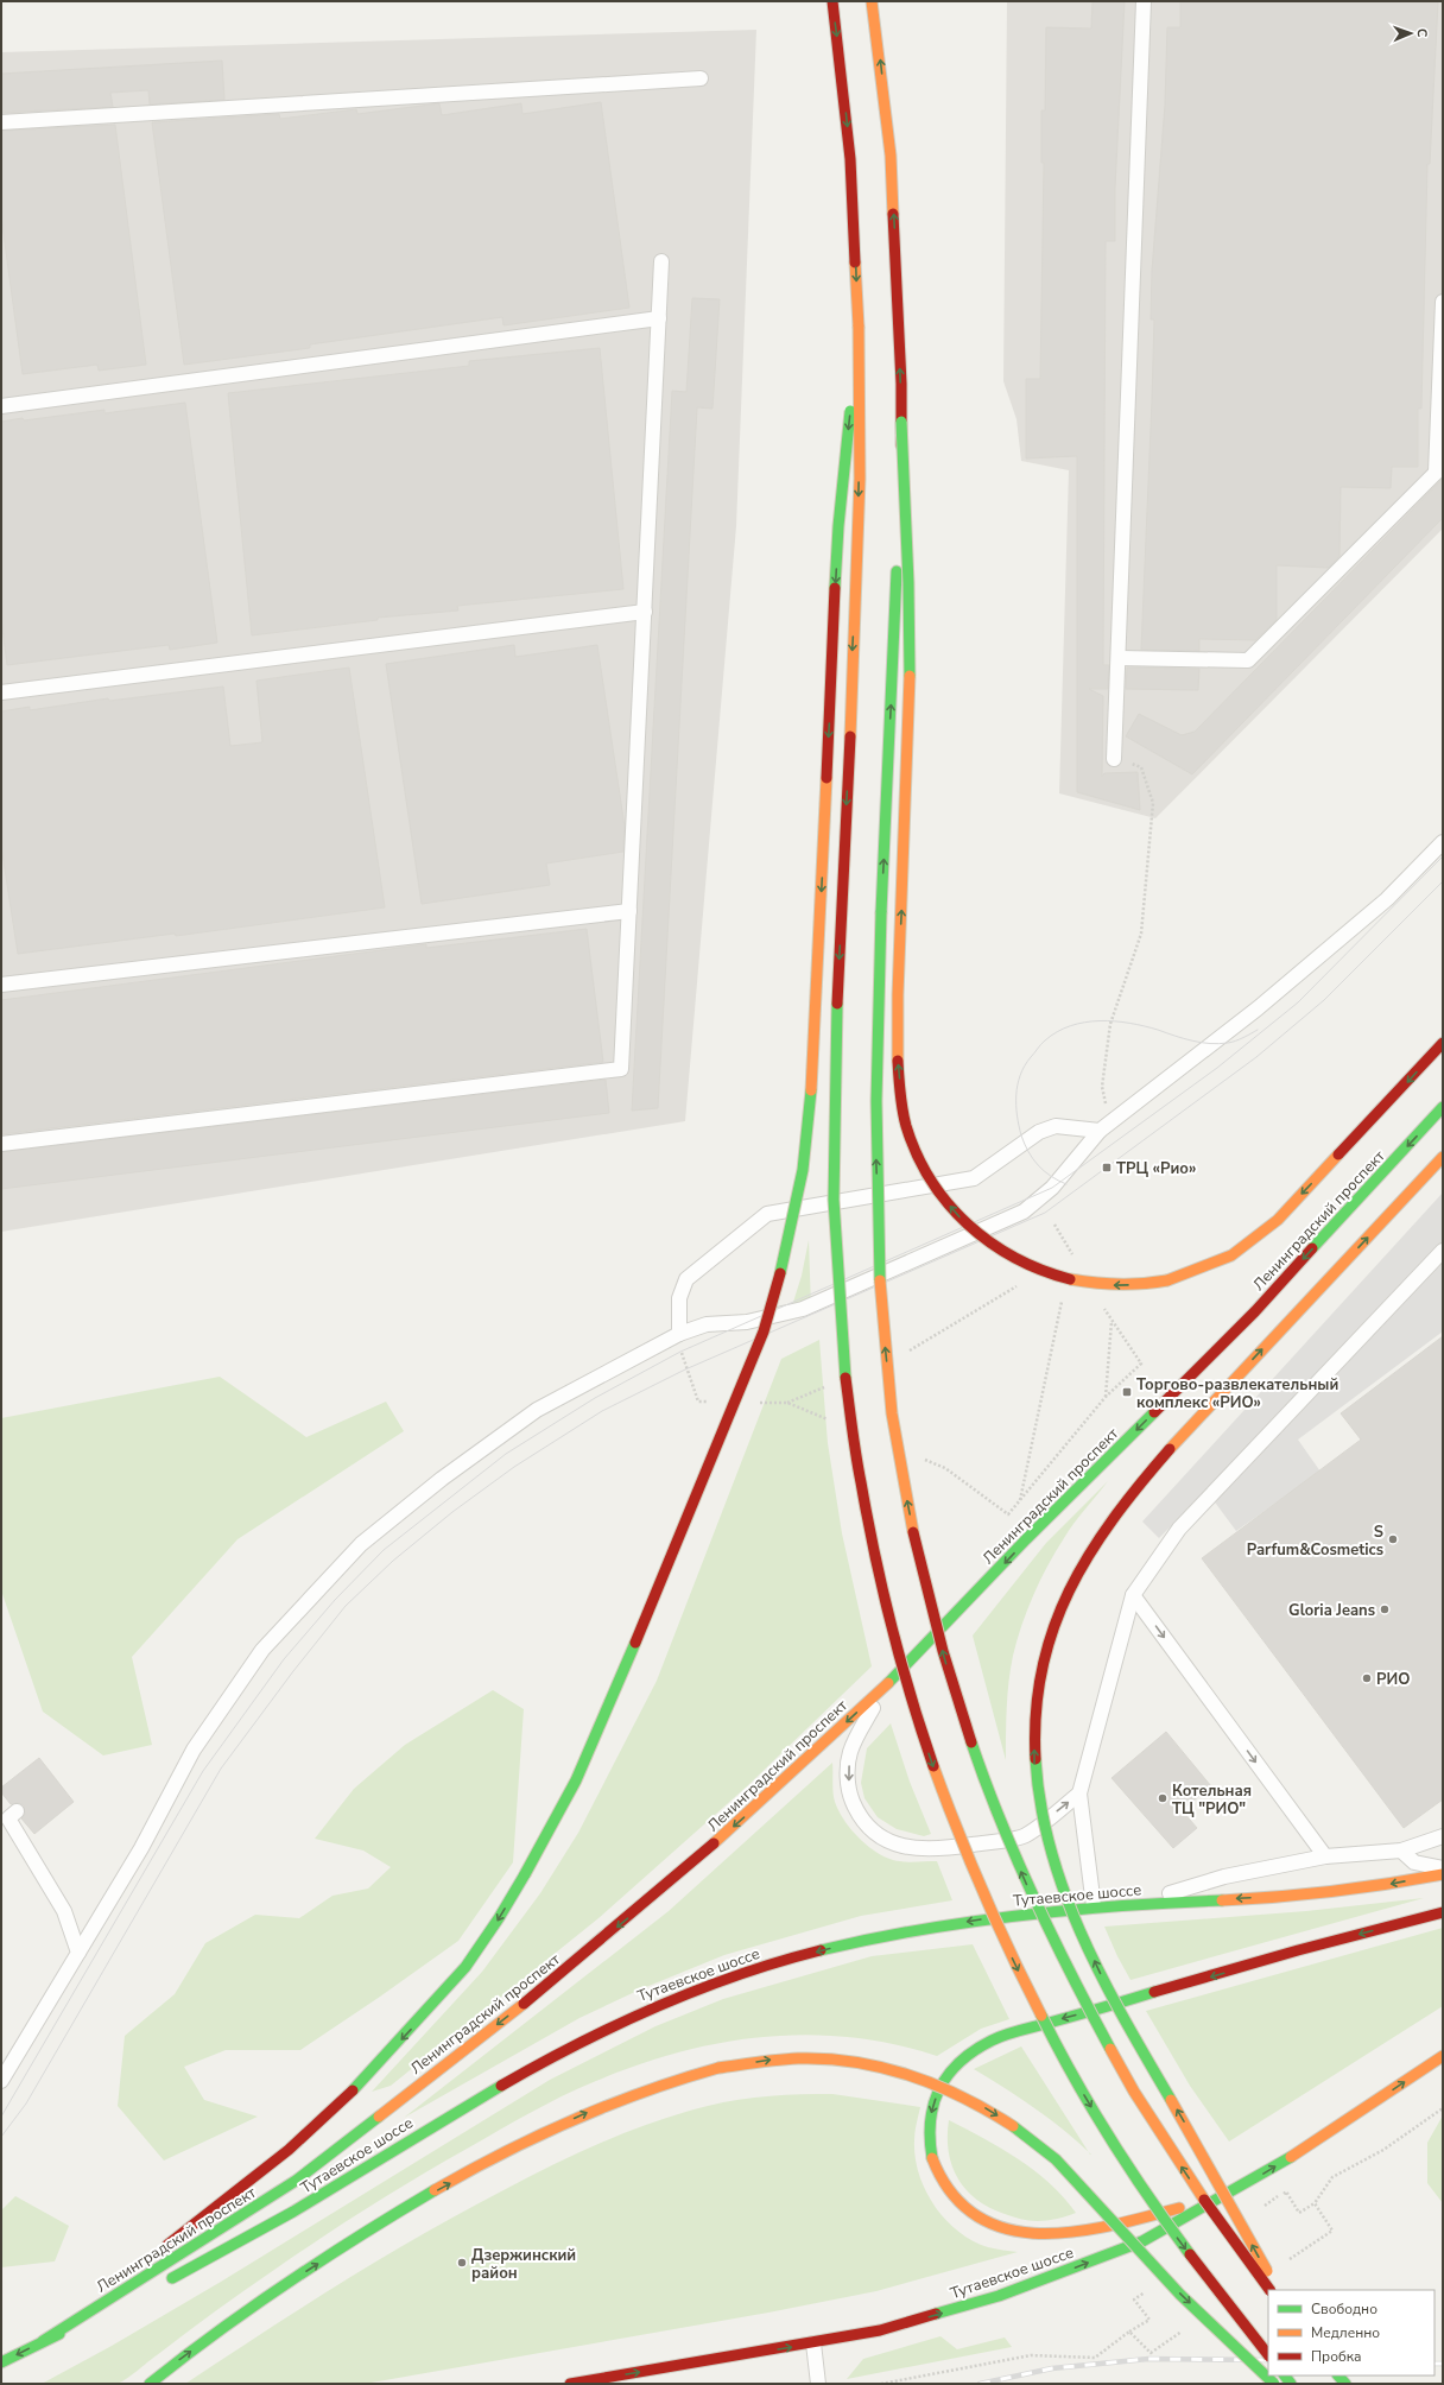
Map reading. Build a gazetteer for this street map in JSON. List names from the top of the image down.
{
  "streets": {
    "main road": ["Ленинградский проспект", "Тутаевское шоссе"]
  },
  "one_way": ["Ленинградский проспект"],
  "places": {
    "transit": ["ТРЦ «Рио»", "Торгово-развлекательный комплекс «РИО»"],
    "other": [
      "S Parfum&Cosmetics",
      "Gloria Jeans",
      "РИО",
      "Котельная ТЦ \"РИО\"",
      "Дзержинский район"
    ]
  },
  "legend": ["Свободно", "Медленно", "Пробка"],
  "north": "right"
}
